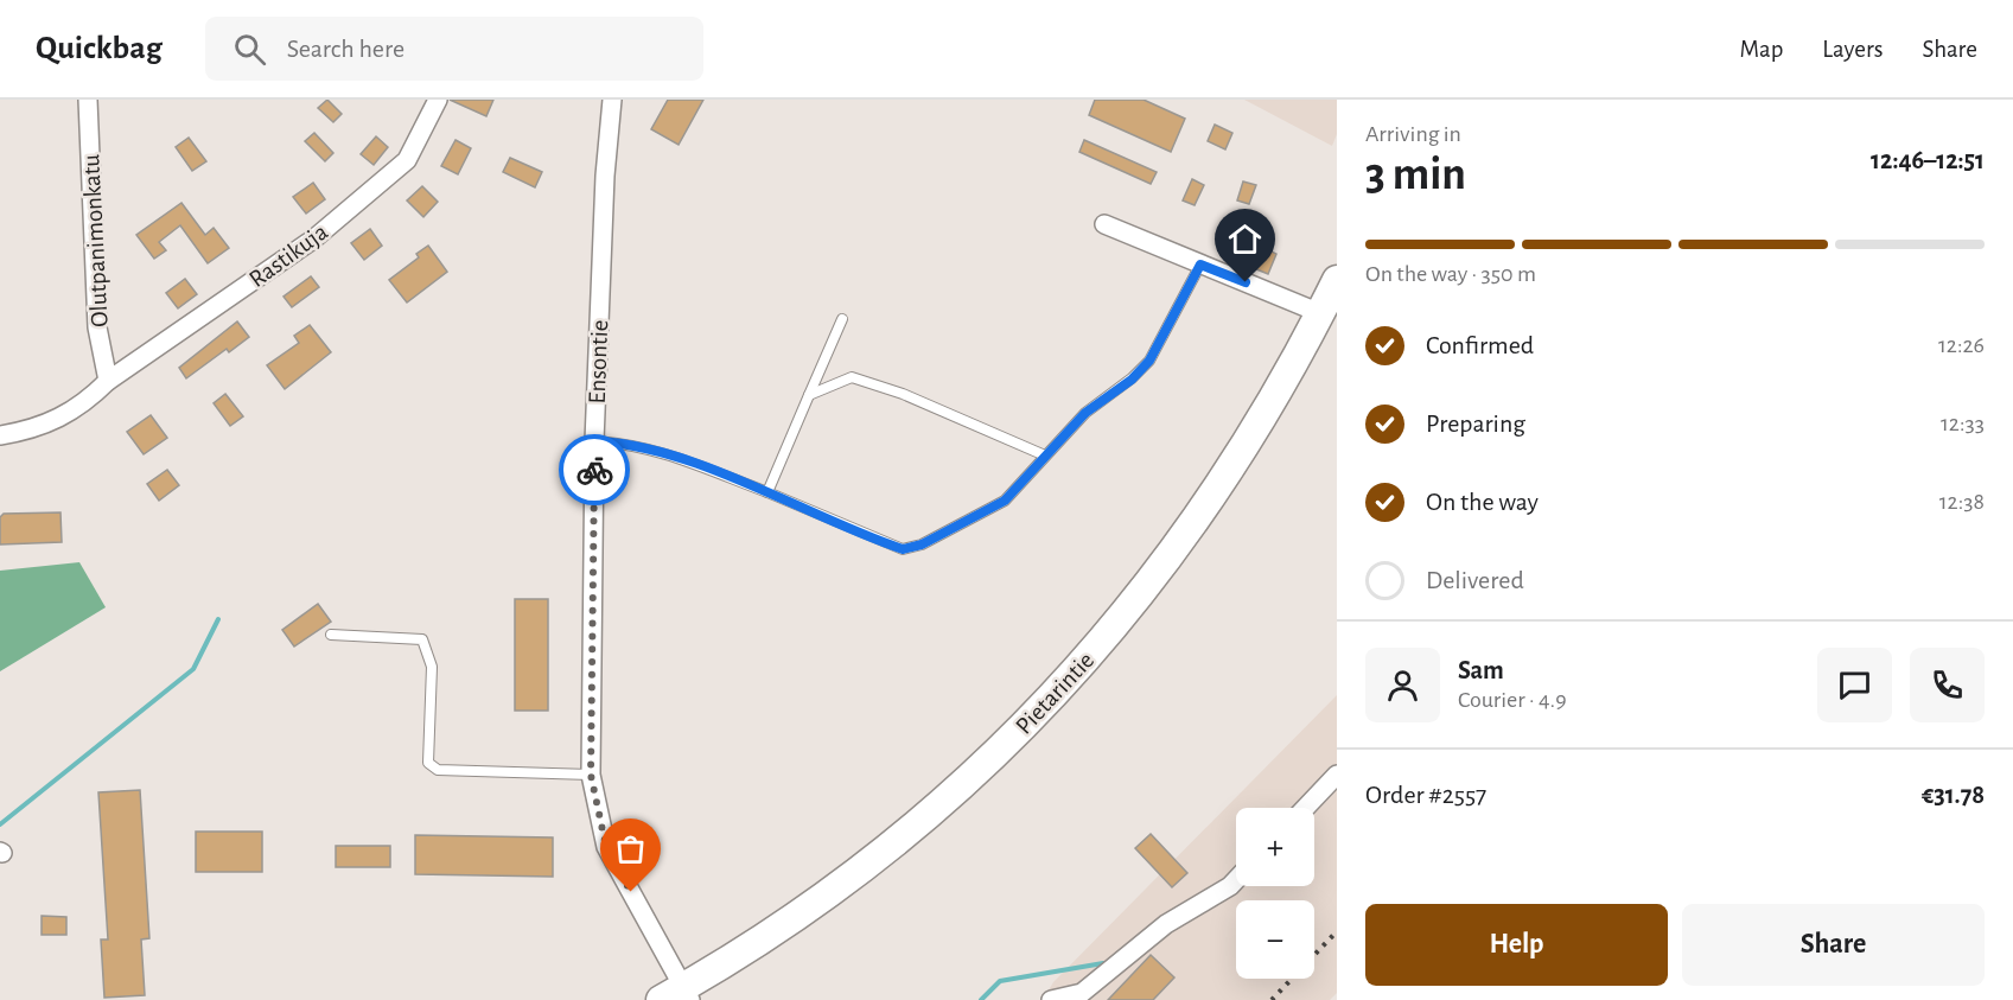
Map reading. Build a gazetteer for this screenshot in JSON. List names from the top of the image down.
{
  "streets": {
    "main road": ["Pietarintie"],
    "street": ["Olutpanimonkatu", "Rastikuja", "Ensontie"]
  },
  "crossings": [
    ["Olutpanimonkatu", "Rastikuja"],
    ["Ensontie", "Pietarintie"]
  ],
  "page": {
    "header": "Quickbag",
    "search": "Search here",
    "nav": ["Map", "Layers", "Share"],
    "heading": ["3 min", "Arriving in", "12:46–12:51"],
    "panel": [
      "Sam",
      "Courier · 4.9",
      "Order #2557",
      "€31.78"
    ],
    "bar": "On the way · 350 m",
    "list": [
      ["Confirmed", "12:26"],
      ["Preparing", "12:33"],
      ["On the way", "12:38"],
      "Delivered"
    ],
    "map_buttons": ["+", "−"],
    "buttons": ["Help", "Share"]
  }
}
